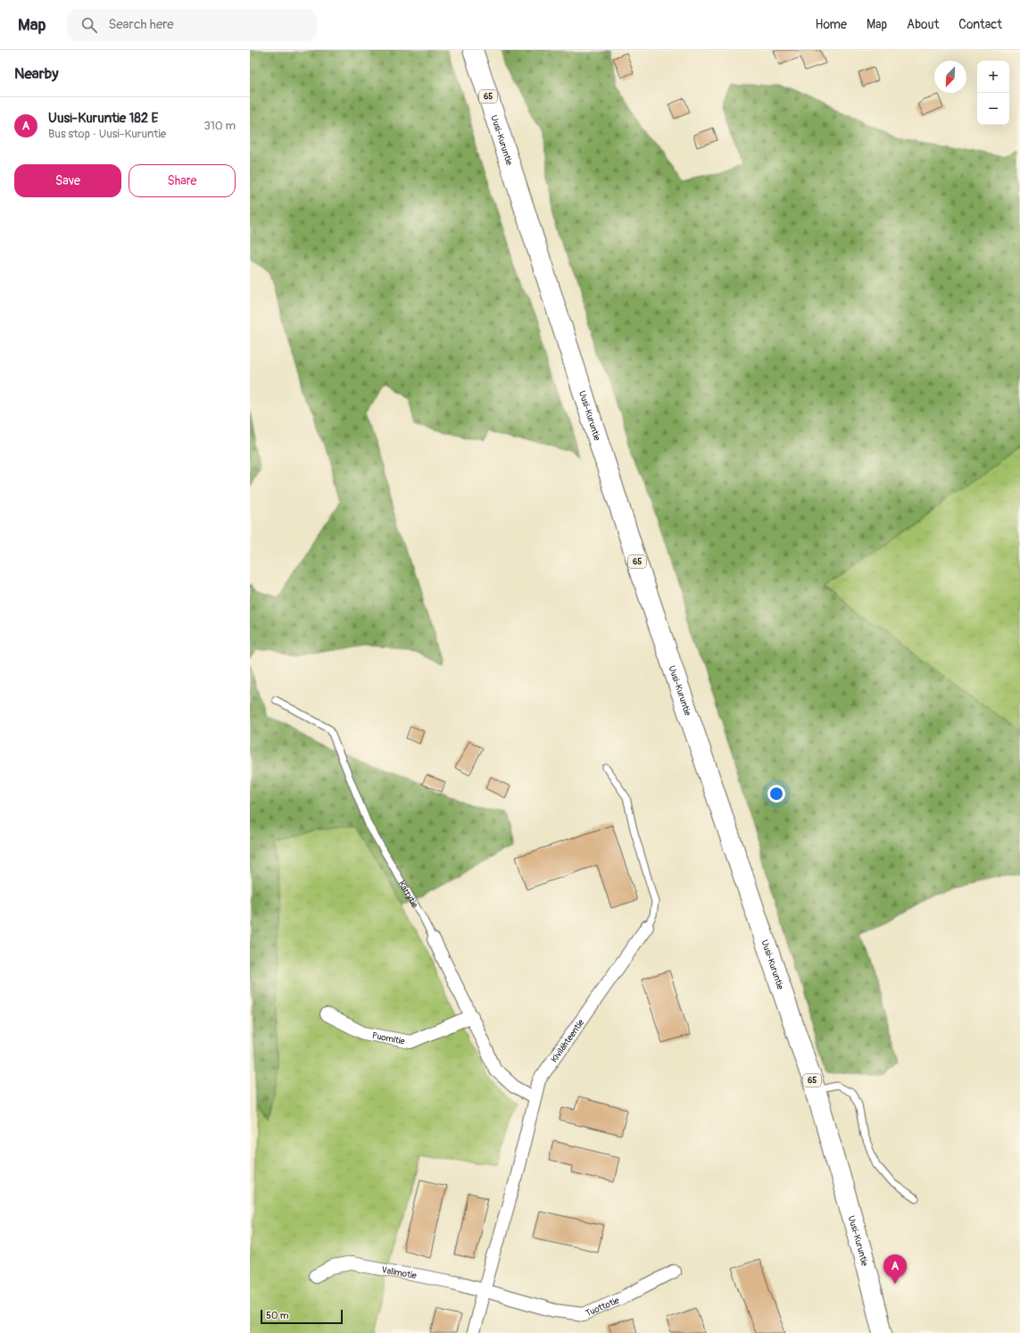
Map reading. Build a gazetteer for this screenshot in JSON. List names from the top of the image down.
{
  "streets": {
    "main road": ["65", "Uusi-Kuruntie"],
    "street": [
      "Kärrytie",
      "Puomitie",
      "Kivilähteentie",
      "Valimotie",
      "Tuottotie"
    ]
  },
  "crossings": [
    ["Kärrytie", "Puomitie"],
    ["Kärrytie", "Kivilähteentie"],
    ["Kivilähteentie", "Valimotie"],
    ["Kivilähteentie", "Tuottotie"],
    ["Valimotie", "Tuottotie"]
  ],
  "scale_bar": "50 m",
  "north": "bottom left",
  "page": {
    "header": "Map",
    "search": "Search here",
    "nav": [
      "Home",
      "Map",
      "About",
      "Contact"
    ],
    "heading": "Nearby",
    "map_buttons": ["+", "−"],
    "list": [
      {
        "mark": "A",
        "name": "Uusi-Kuruntie 182 E",
        "note": "Bus stop · Uusi-Kuruntie",
        "value": "310 m"
      }
    ],
    "buttons": ["Save", "Share"],
    "pins": "A",
    "scale": "50 m"
  }
}
